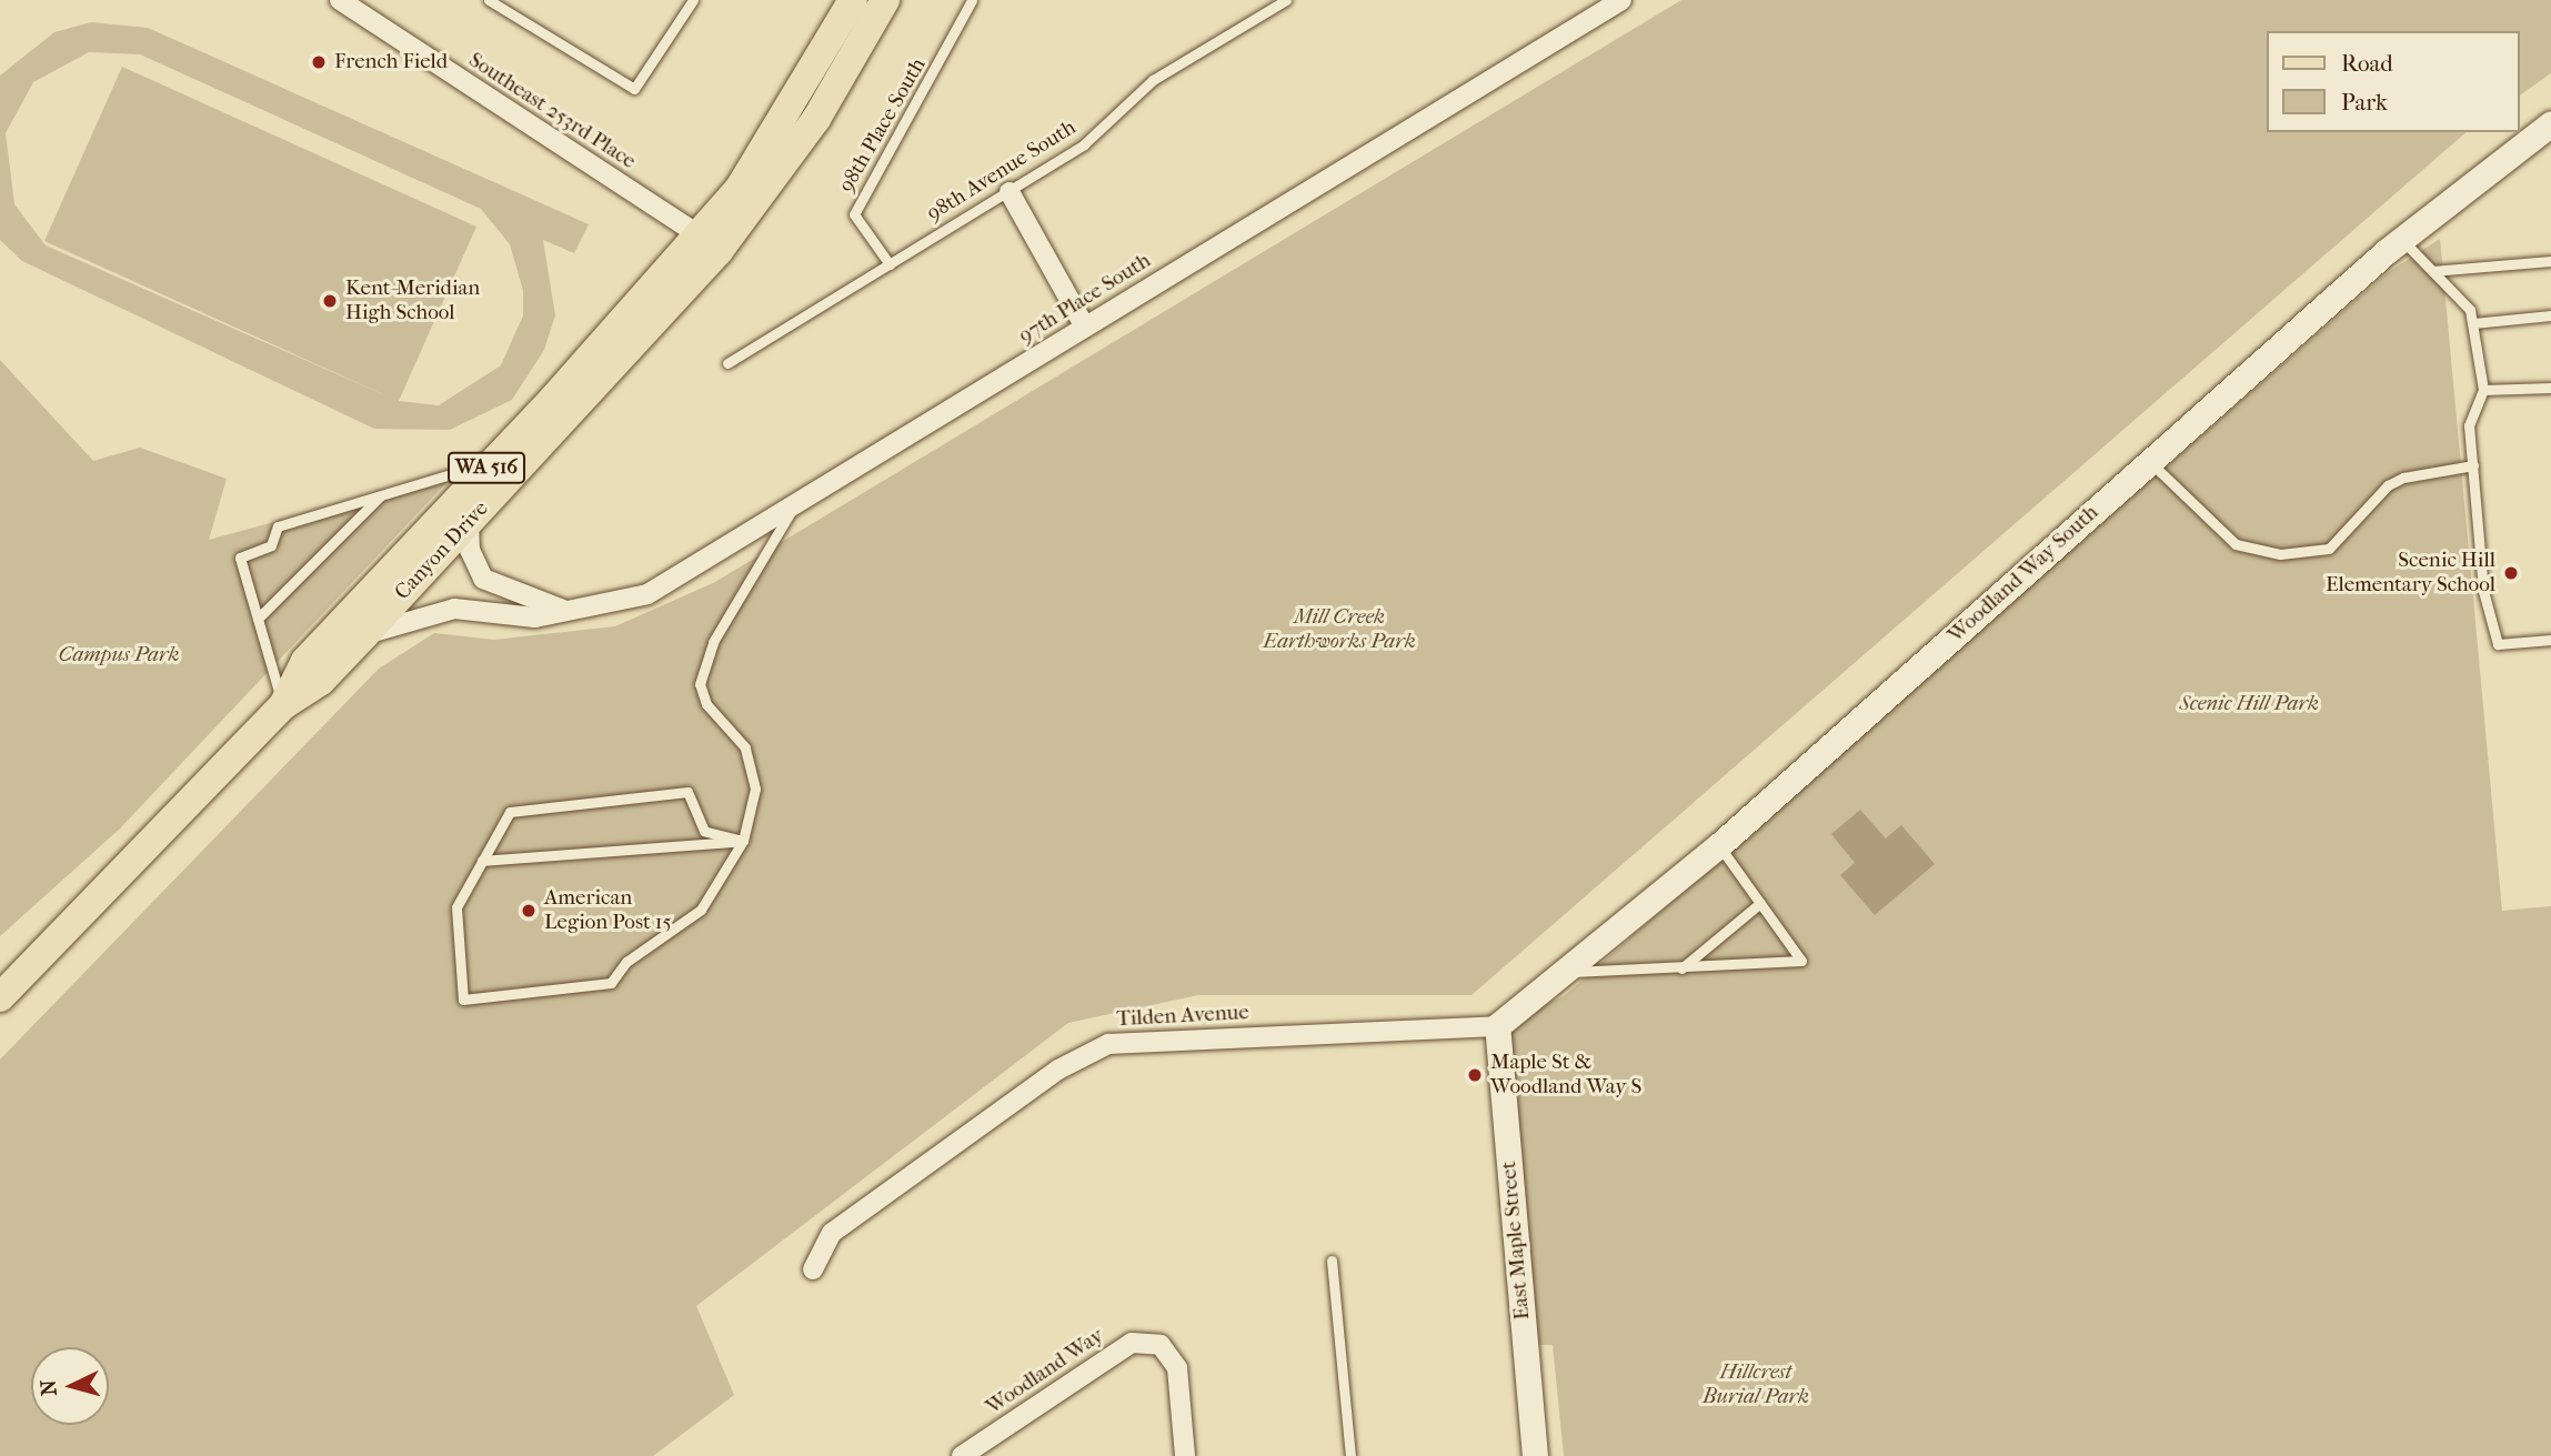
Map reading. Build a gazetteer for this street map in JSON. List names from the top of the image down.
{
  "streets": {
    "main road": ["WA 516", "Canyon Drive"],
    "street": [
      "Southeast 253rd Place",
      "97th Place South",
      "Woodland Way South",
      "Tilden Avenue",
      "East Maple Street",
      "Woodland Way"
    ],
    "lane": ["98th Place South", "98th Avenue South"]
  },
  "crossings": [
    ["Southeast 253rd Place", "WA 516"],
    ["Southeast 253rd Place", "Canyon Drive"],
    ["98th Place South", "98th Avenue South"],
    ["97th Place South", "Canyon Drive"],
    ["WA 516", "Canyon Drive"],
    ["Woodland Way South", "Tilden Avenue"],
    ["Woodland Way South", "East Maple Street"],
    ["Tilden Avenue", "East Maple Street"]
  ],
  "parks": [
    "Mill Creek Earthworks Park",
    "Campus Park",
    "Scenic Hill Park",
    "Hillcrest Burial Park"
  ],
  "places": [
    "French Field",
    "Kent-Meridian High School",
    "Scenic Hill Elementary School",
    "American Legion Post 15",
    "Maple St & Woodland Way S"
  ],
  "legend": ["Road", "Park"],
  "north": "left"
}
